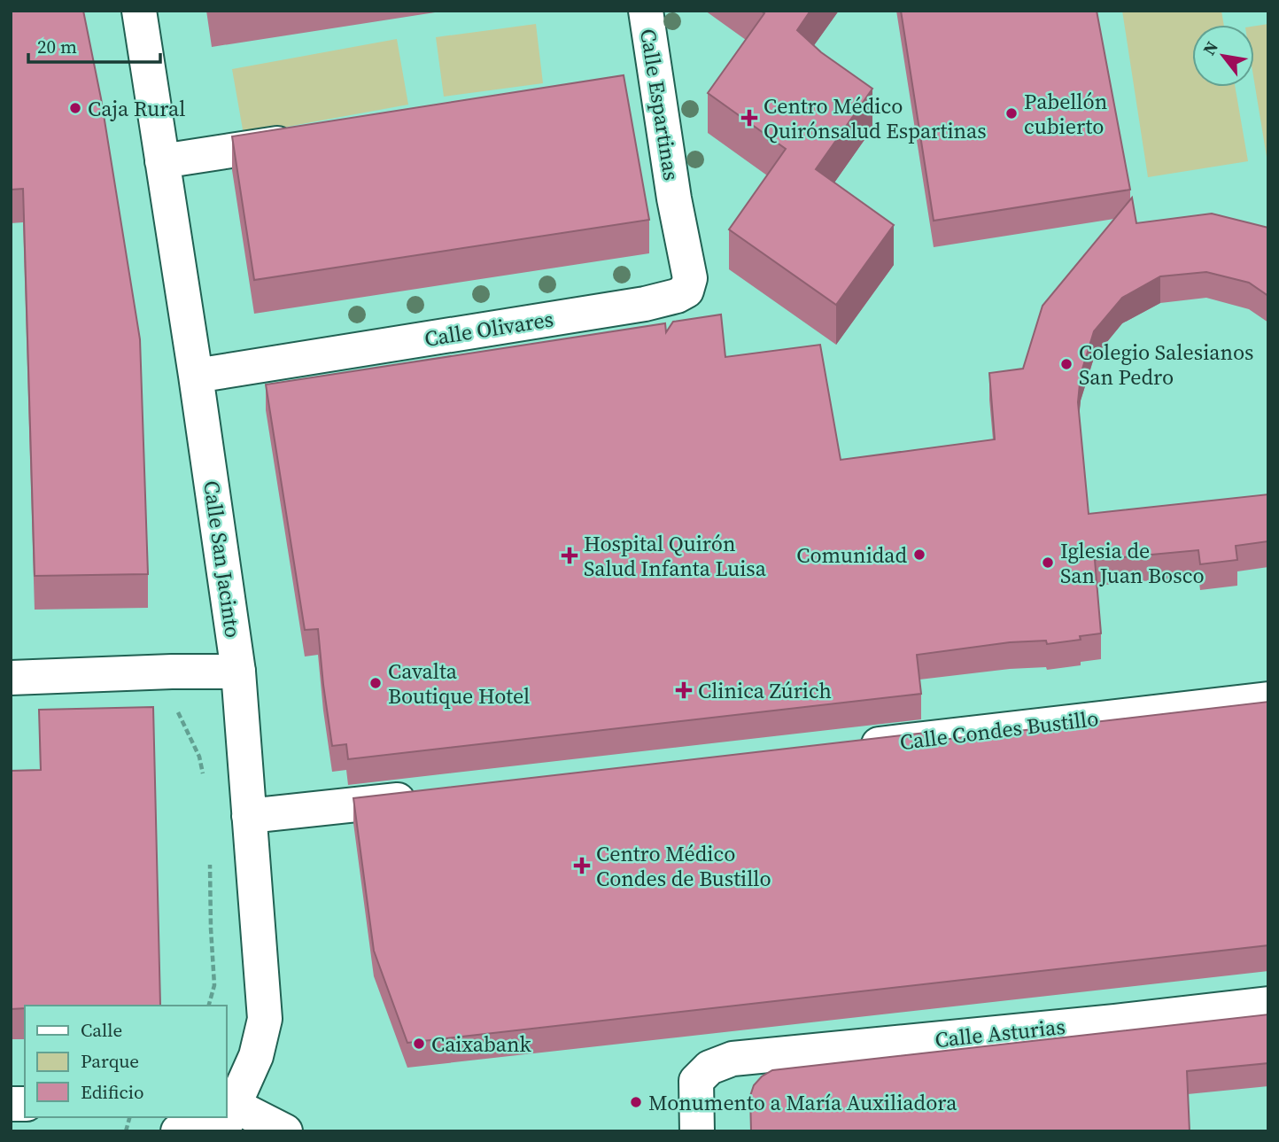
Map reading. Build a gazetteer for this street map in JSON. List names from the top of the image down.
{
  "streets": {
    "street": [
      "Calle Espartinas",
      "Calle Olivares",
      "Calle San Jacinto",
      "Calle Condes Bustillo",
      "Calle Asturias"
    ]
  },
  "crossings": [
    ["Calle Espartinas", "Calle Olivares"],
    ["Calle Olivares", "Calle San Jacinto"]
  ],
  "places": {
    "other": [
      "Caja Rural",
      "Pabellón cubierto",
      "Colegio Salesianos San Pedro",
      "Comunidad",
      "Iglesia de San Juan Bosco",
      "Cavalta Boutique Hotel",
      "Caixabank",
      "Monumento a María Auxiliadora"
    ],
    "health": [
      "Centro Médico Quirónsalud Espartinas",
      "Hospital Quirón Salud Infanta Luisa",
      "Clinica Zúrich",
      "Centro Médico Condes de Bustillo"
    ]
  },
  "legend": ["Calle", "Parque", "Edificio"],
  "scale_bar": "20 m",
  "north": "top left"
}
